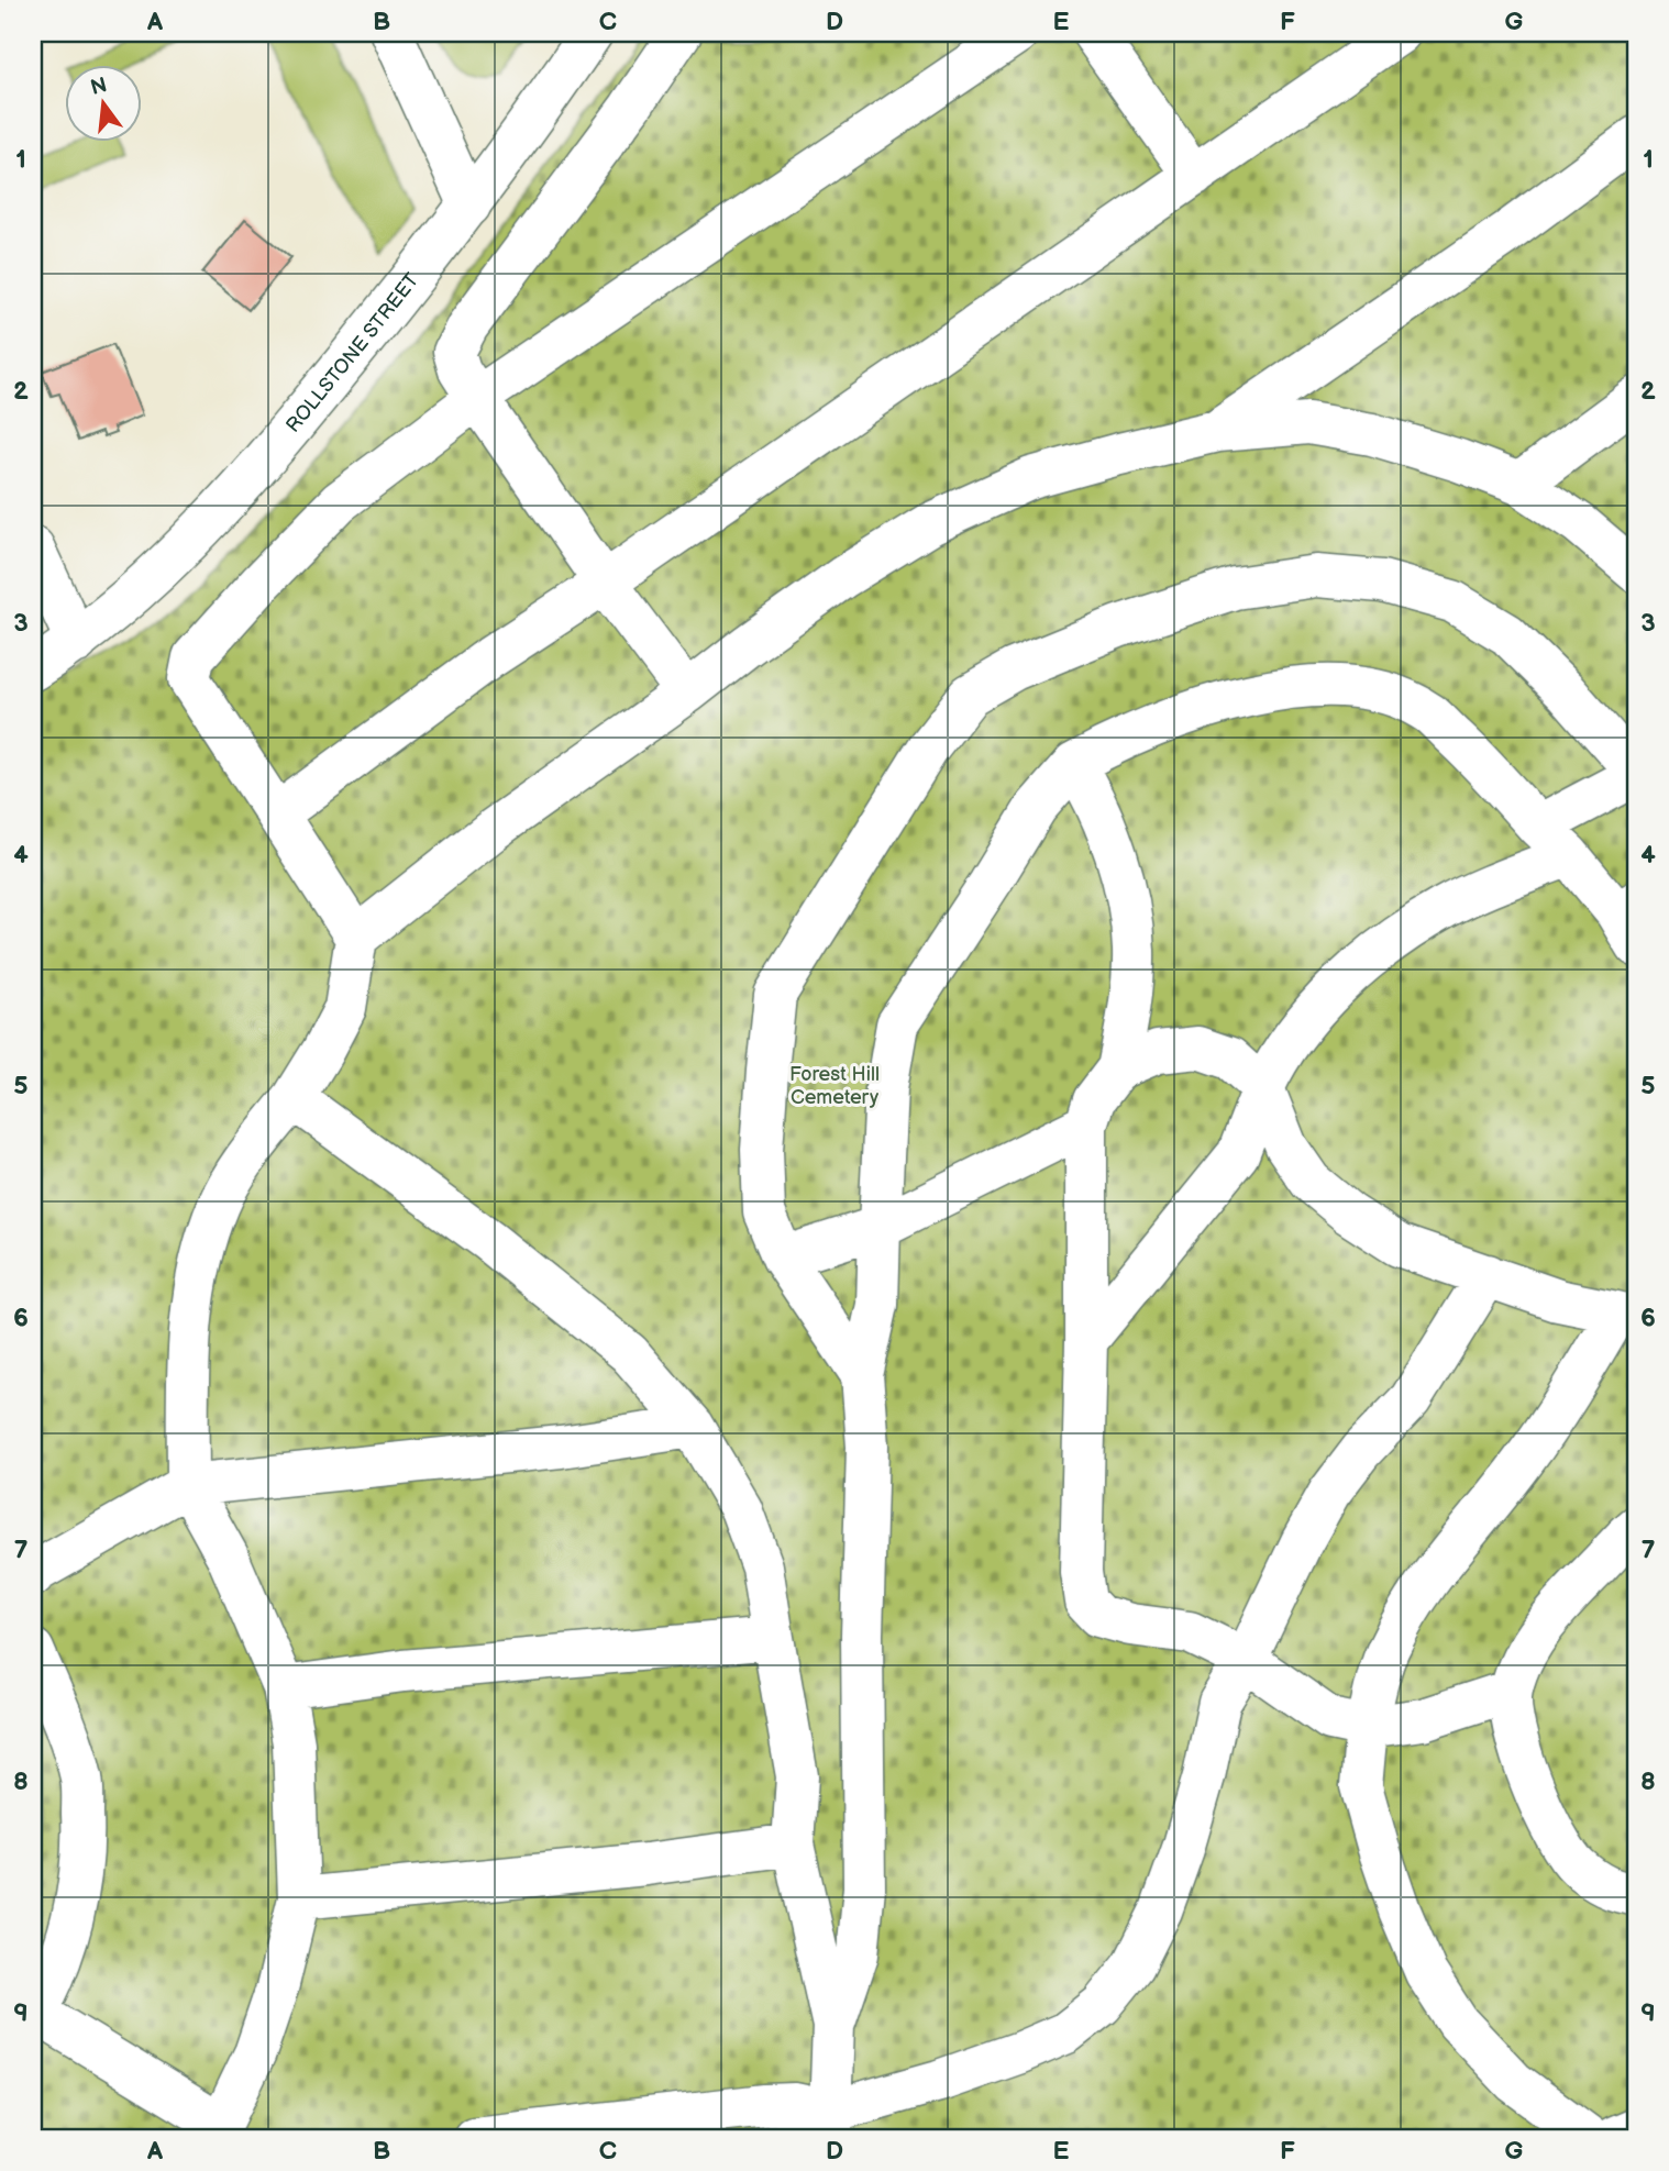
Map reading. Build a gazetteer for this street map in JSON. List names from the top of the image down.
{
  "streets": {
    "main road": ["ROLLSTONE STREET"]
  },
  "parks": ["Forest Hill Cemetery"],
  "north": "top",
  "grid": {
    "columns": [
      "A",
      "B",
      "C",
      "D",
      "E",
      "F",
      "G"
    ],
    "rows": [
      "1",
      "2",
      "3",
      "4",
      "5",
      "6",
      "7",
      "8",
      "9"
    ]
  }
}
